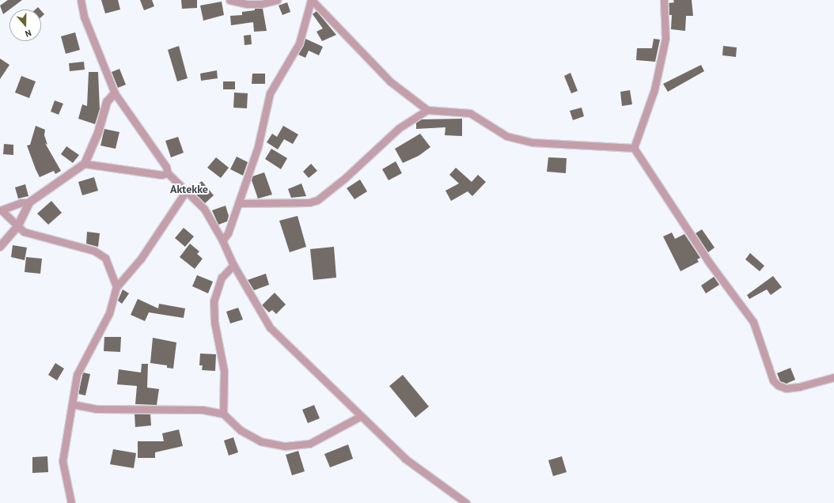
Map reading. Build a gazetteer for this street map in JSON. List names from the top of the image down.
{
  "districts": ["Aktekke"],
  "north": "bottom"
}
